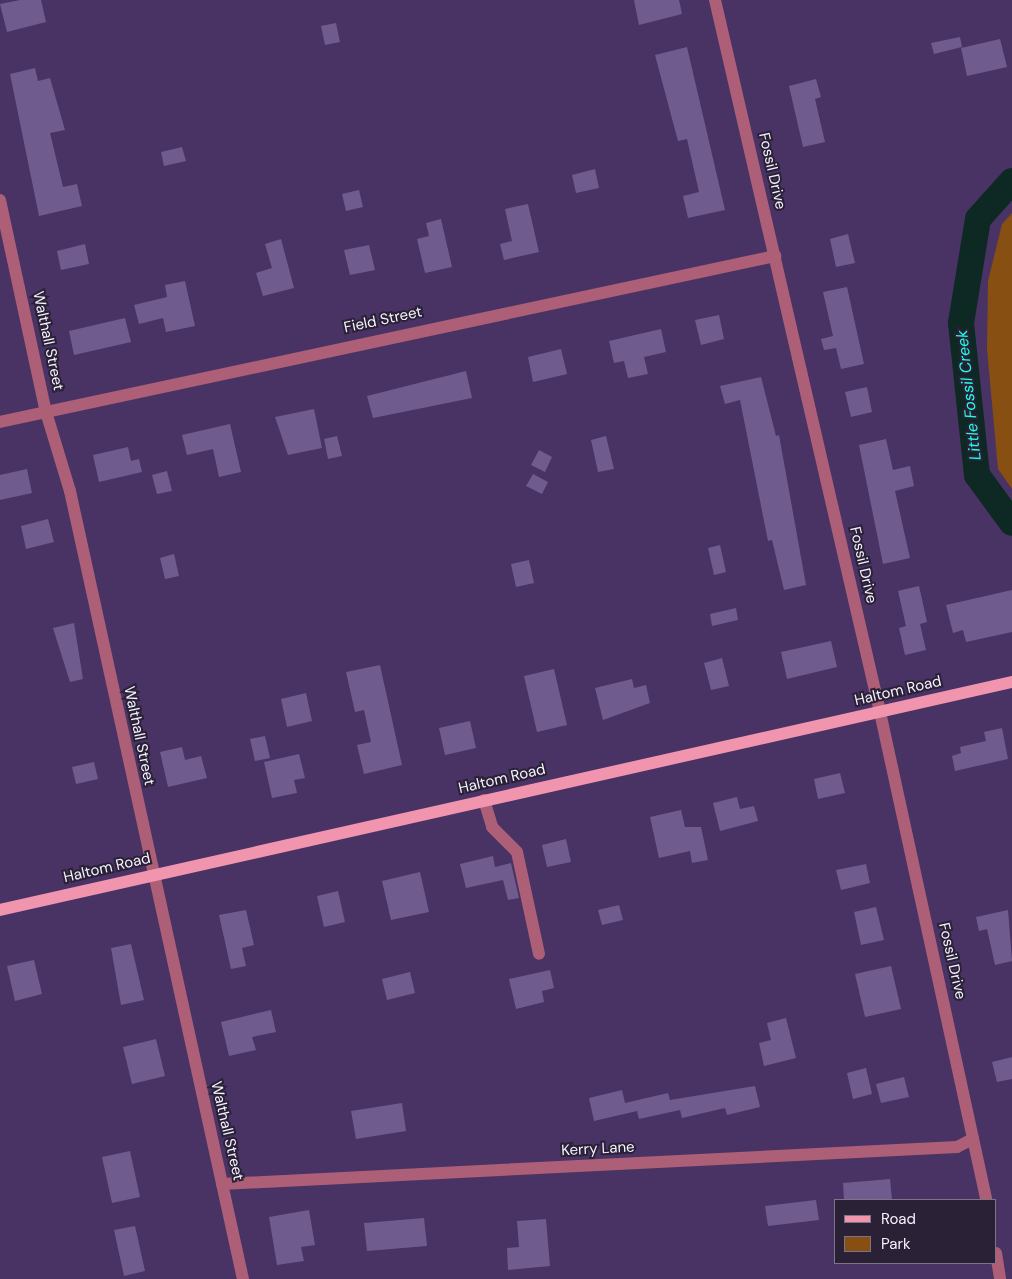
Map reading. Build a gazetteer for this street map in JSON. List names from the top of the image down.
{
  "streets": {
    "main road": ["Haltom Road"],
    "street": [
      "Fossil Drive",
      "Field Street",
      "Walthall Street",
      "Kerry Lane"
    ]
  },
  "crossings": [
    ["Fossil Drive", "Field Street"],
    ["Fossil Drive", "Haltom Road"],
    ["Fossil Drive", "Kerry Lane"],
    ["Field Street", "Walthall Street"],
    ["Walthall Street", "Haltom Road"],
    ["Walthall Street", "Kerry Lane"]
  ],
  "water": ["Little Fossil Creek"],
  "legend": ["Road", "Park"]
}
